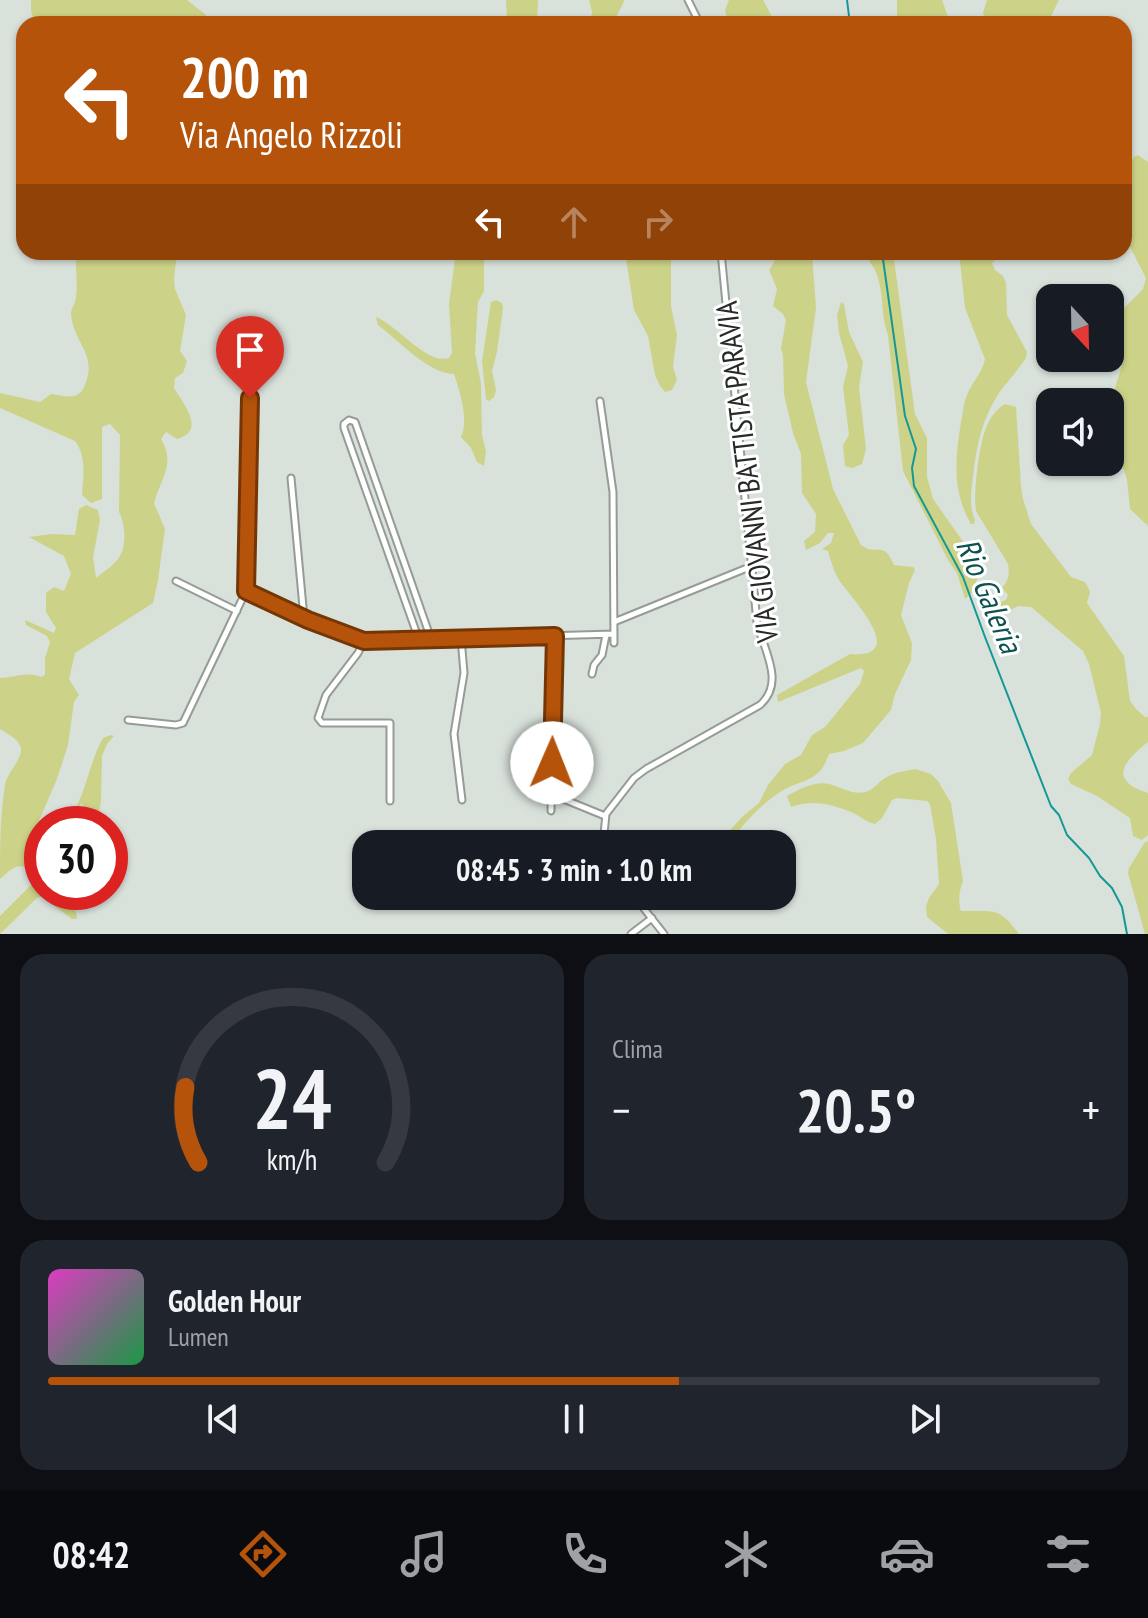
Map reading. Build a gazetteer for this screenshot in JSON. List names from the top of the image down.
{
  "streets": {
    "street": ["VIA GIOVANNI BATTISTA PARAVIA"]
  },
  "water": ["Rio Galeria"],
  "north": "bottom",
  "page": {
    "turn": ["200 m", "Via Angelo Rizzoli"],
    "limit": "30",
    "trip": "08:45 · 3 min · 1.0 km",
    "tile": "Clima",
    "heat": ["−", "20.5°", "+"],
    "song": ["Golden Hour", "Lumen"],
    "tabs": "08:42",
    "gauge": ["24", "km/h"]
  }
}
